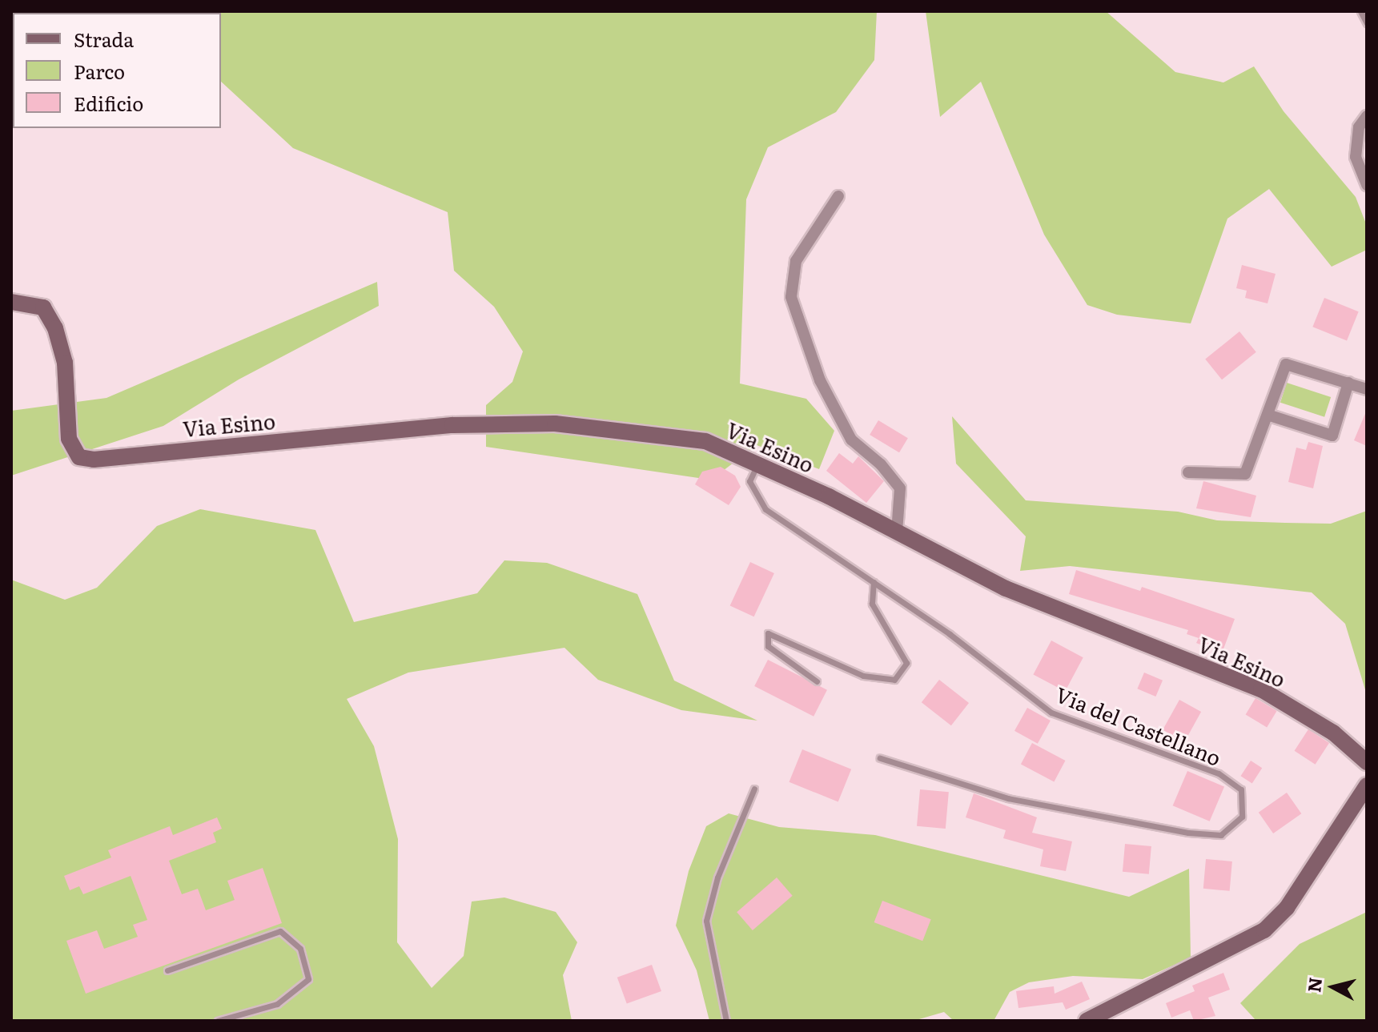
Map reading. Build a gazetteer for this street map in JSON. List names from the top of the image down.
{
  "streets": {
    "street": ["Via Esino"],
    "lane": ["Via del Castellano"]
  },
  "crossings": [
    ["Via Esino", "Via del Castellano"]
  ],
  "legend": ["Strada", "Parco", "Edificio"],
  "north": "left"
}
